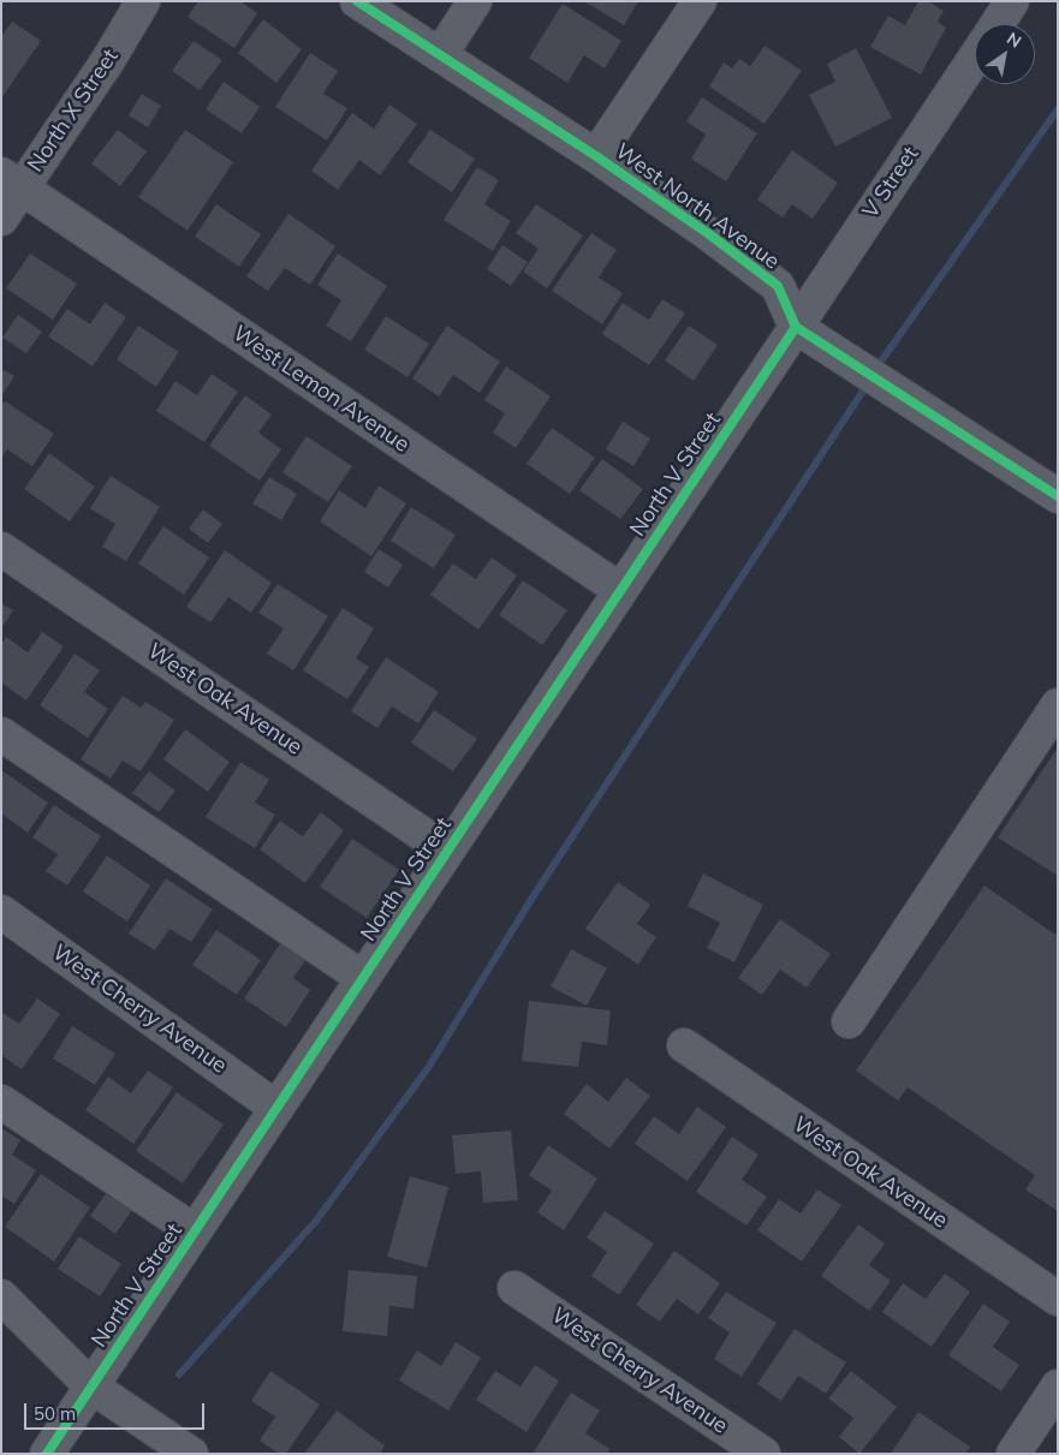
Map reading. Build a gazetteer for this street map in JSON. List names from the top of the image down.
{
  "streets": {
    "street": [
      "North X Street",
      "V Street",
      "West North Avenue",
      "West Lemon Avenue",
      "North V Street",
      "West Oak Avenue",
      "West Cherry Avenue"
    ]
  },
  "crossings": [
    ["North X Street", "West Lemon Avenue"],
    ["V Street", "West North Avenue"],
    ["V Street", "North V Street"],
    ["West North Avenue", "North V Street"],
    ["West Lemon Avenue", "North V Street"],
    ["North V Street", "West Oak Avenue"],
    ["North V Street", "West Cherry Avenue"]
  ],
  "scale_bar": "50 m",
  "north": "top right"
}
